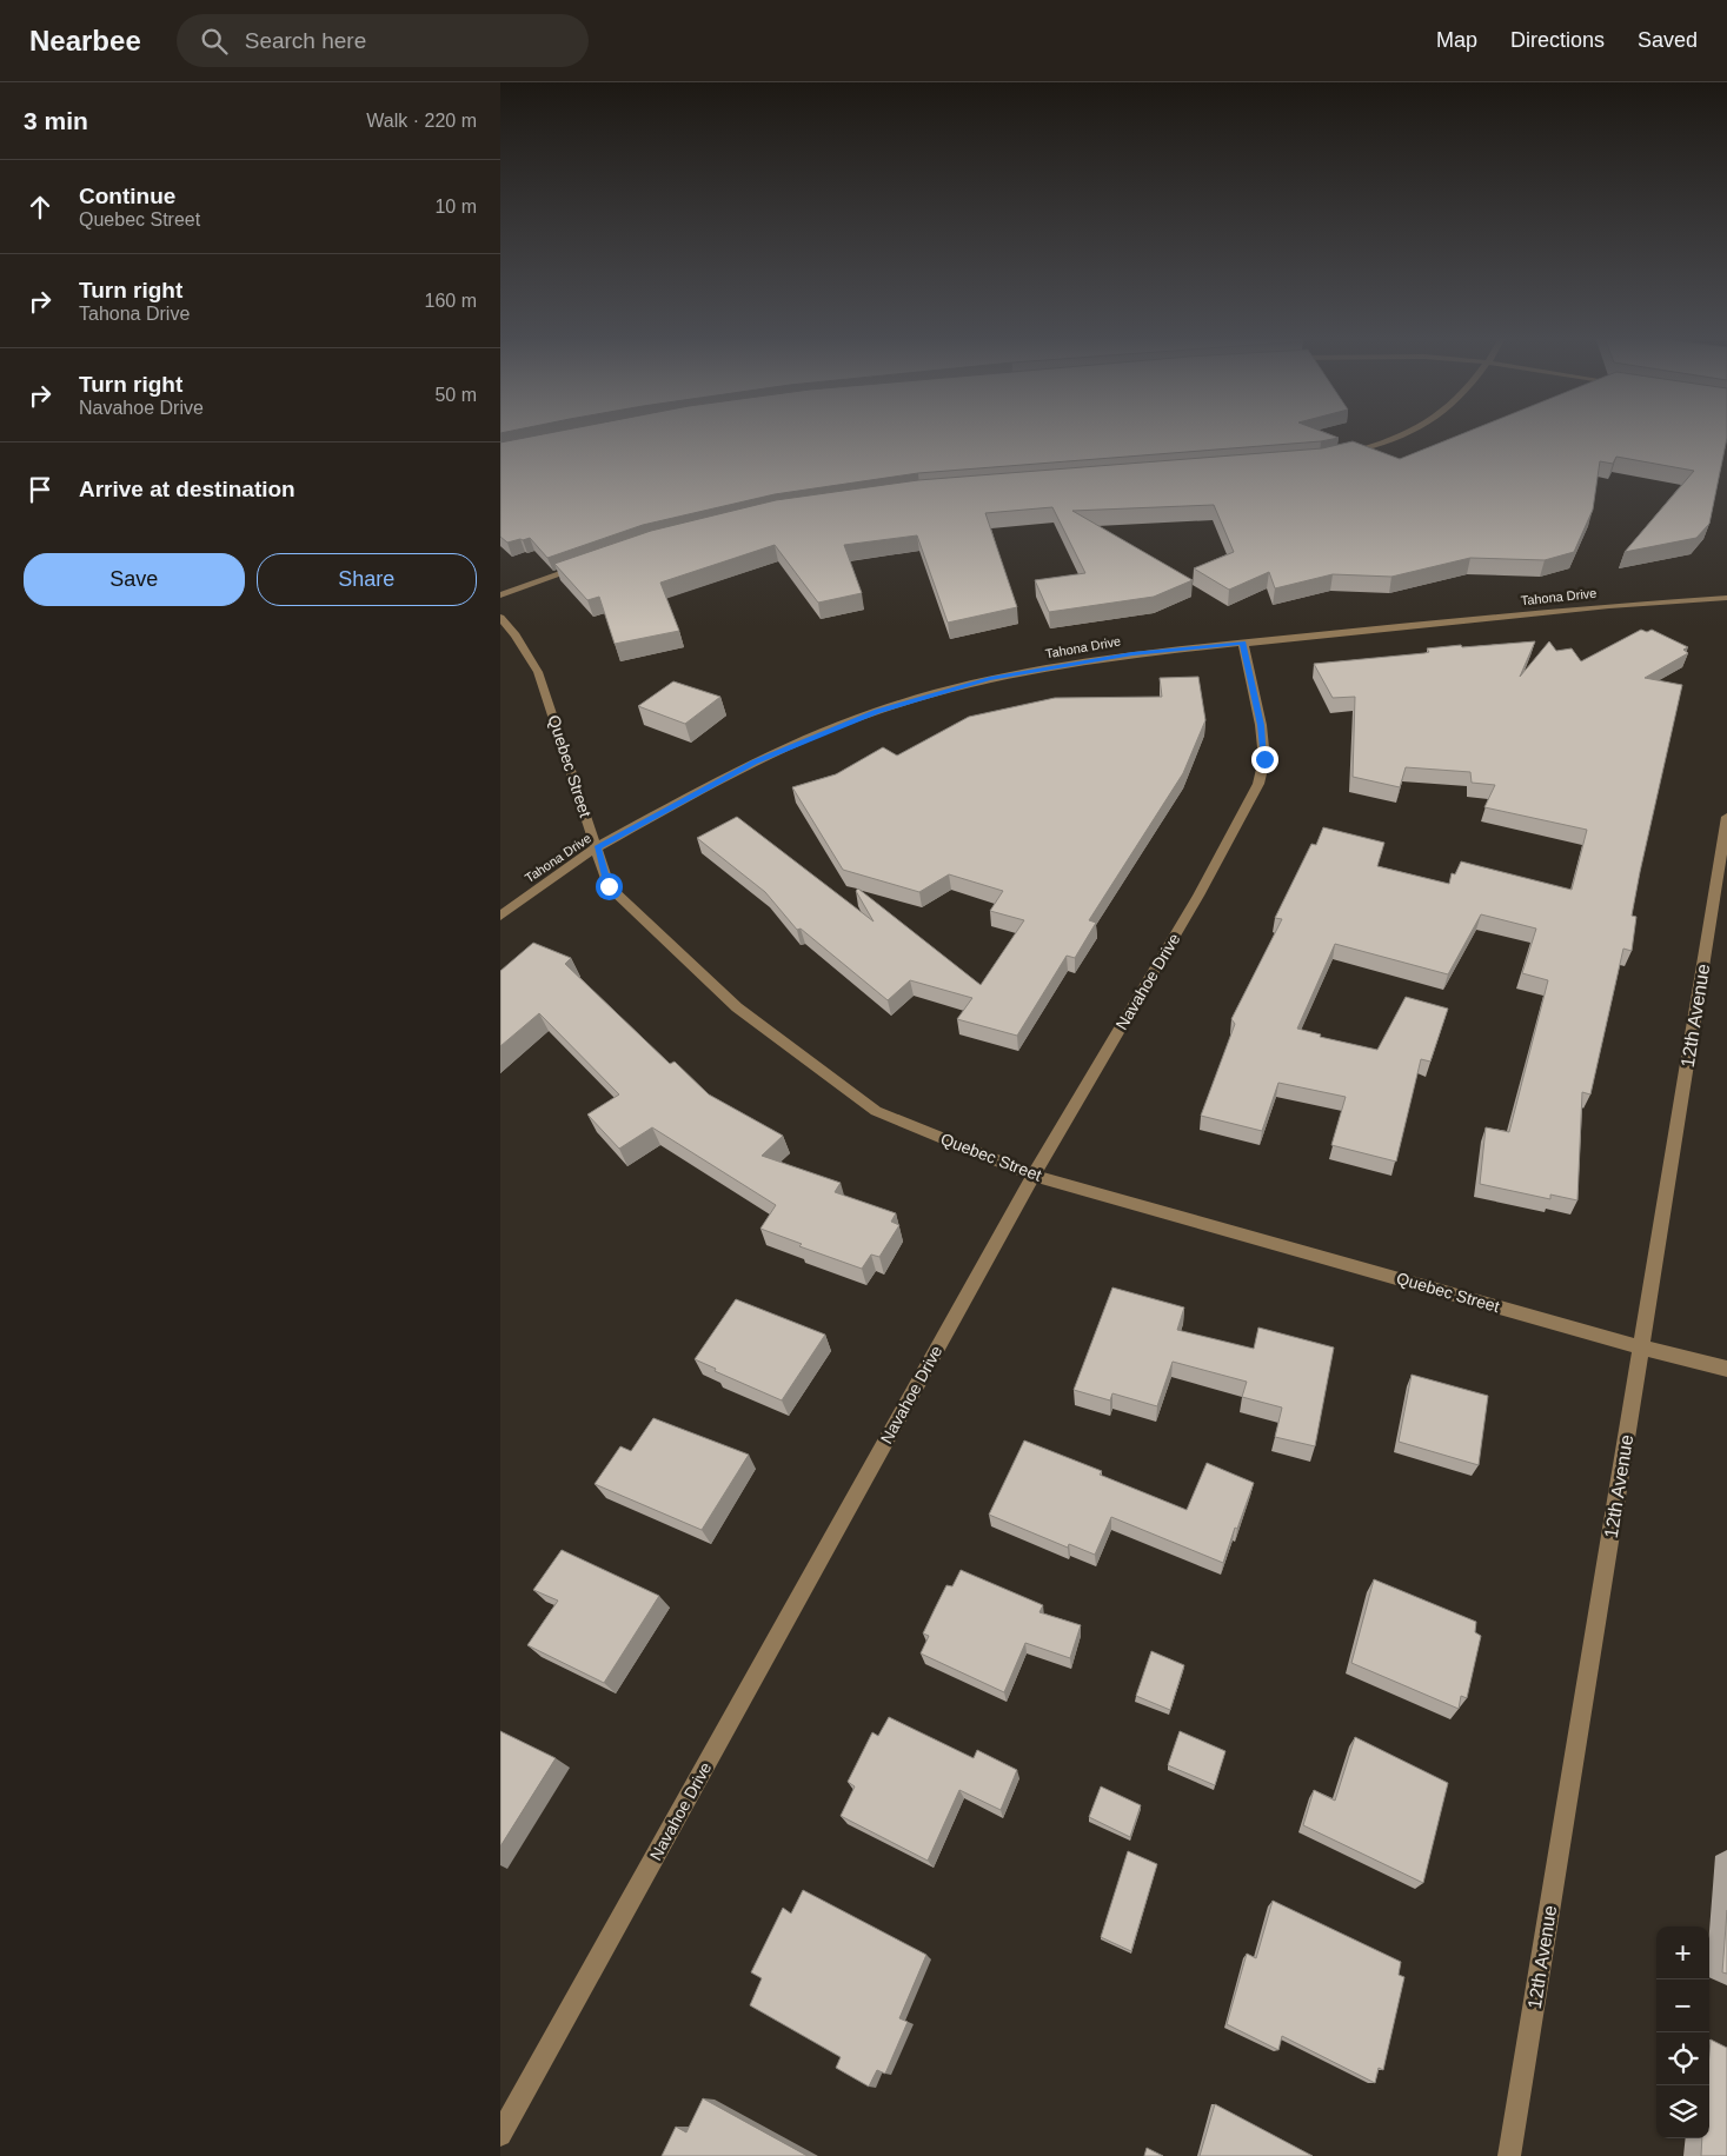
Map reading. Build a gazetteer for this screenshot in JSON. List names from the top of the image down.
{
  "streets": {
    "street": [
      "Tahona Drive",
      "Quebec Street",
      "Navahoe Drive",
      "12th Avenue"
    ]
  },
  "crossings": [
    ["Tahona Drive", "Quebec Street"],
    ["Tahona Drive", "Navahoe Drive"],
    ["Quebec Street", "Navahoe Drive"],
    ["Quebec Street", "12th Avenue"]
  ],
  "page": {
    "header": "Nearbee",
    "search": "Search here",
    "nav": ["Map", "Directions", "Saved"],
    "heading": ["3 min", "Walk · 220 m"],
    "list": [
      ["Continue", "Quebec Street", "10 m"],
      ["Turn right", "Tahona Drive", "160 m"],
      ["Turn right", "Navahoe Drive", "50 m"],
      "Arrive at destination"
    ],
    "buttons": ["Save", "Share"],
    "map_buttons": ["+", "−"]
  }
}
